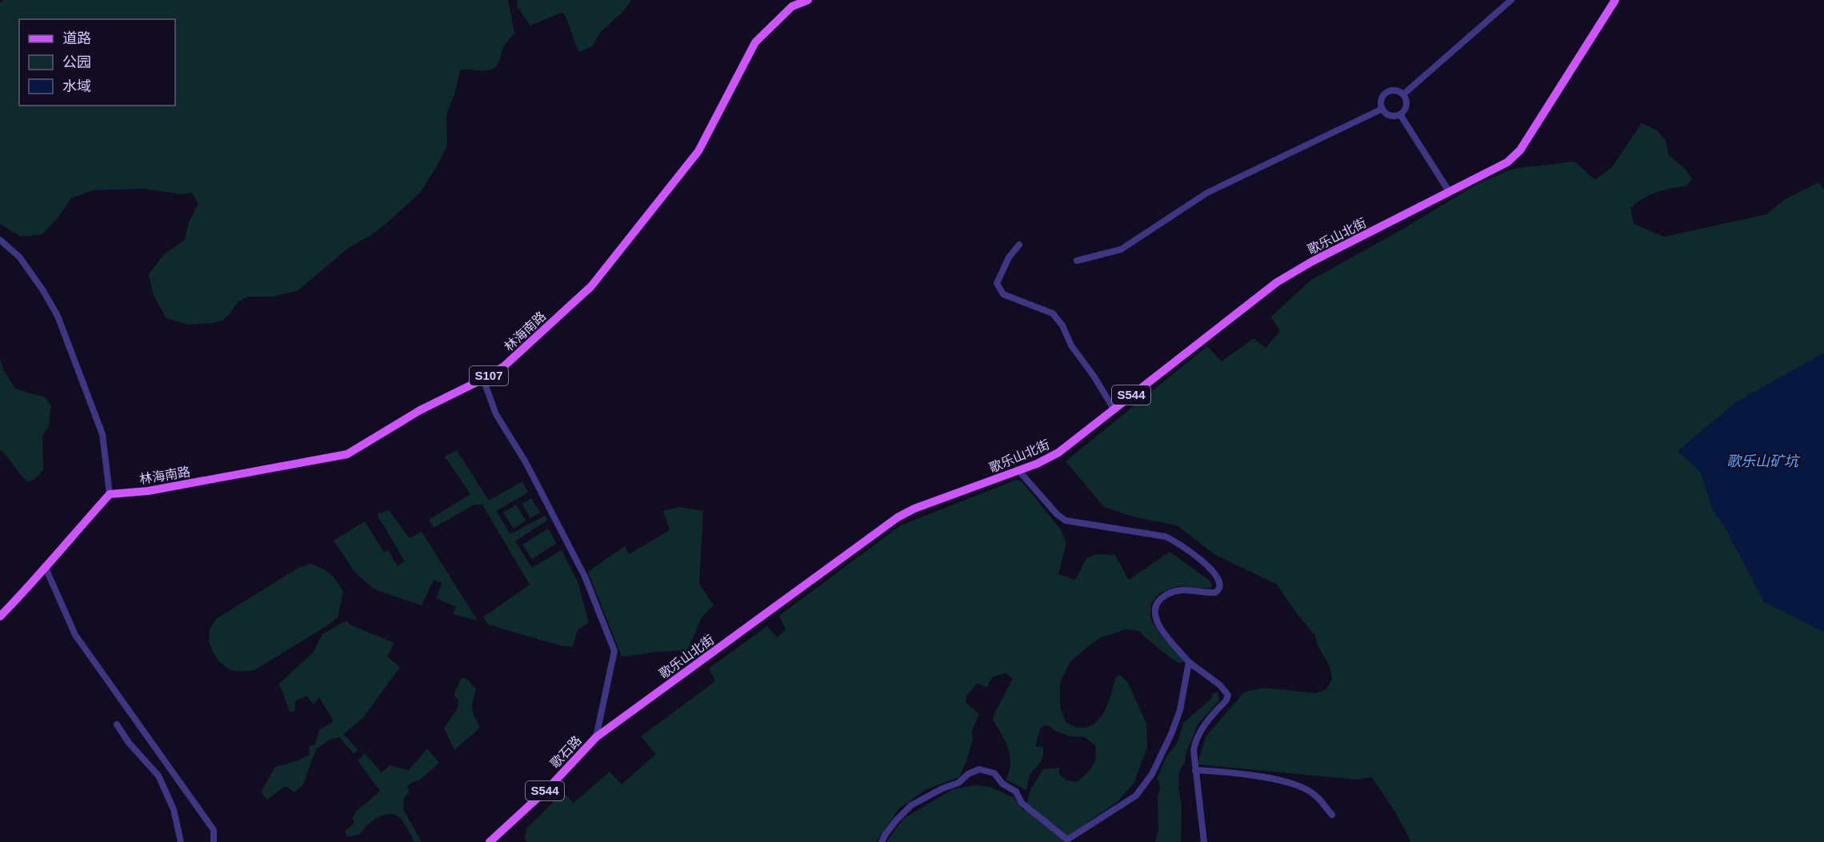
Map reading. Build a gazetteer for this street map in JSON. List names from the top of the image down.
{
  "streets": {
    "main road": [
      "歌乐山北街",
      "林海南路",
      "S107",
      "S544",
      "歌石路"
    ]
  },
  "crossings": [
    ["歌乐山北街", "歌石路"]
  ],
  "water": ["歌乐山矿坑"],
  "legend": ["道路", "公园", "水域"]
}
